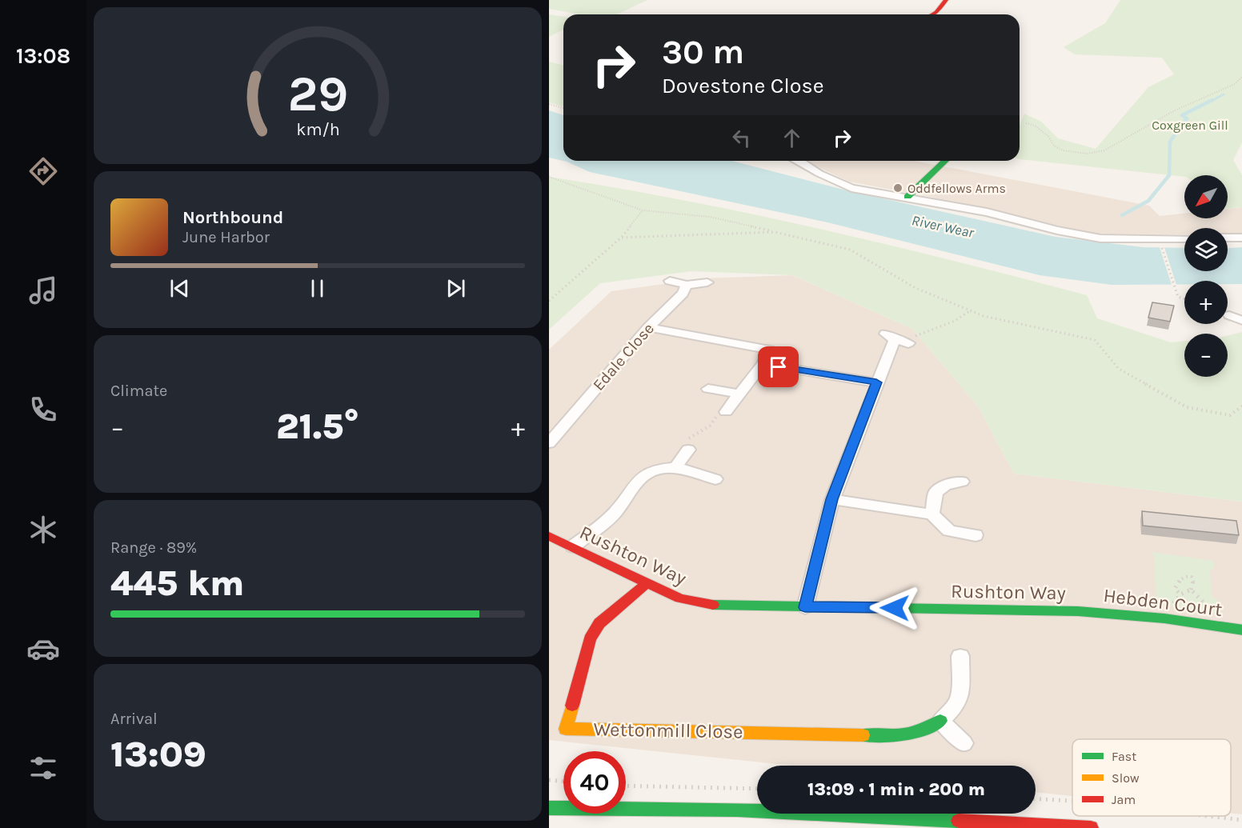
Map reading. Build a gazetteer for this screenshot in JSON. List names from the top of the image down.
{
  "streets": {
    "street": [
      "Edale Close",
      "Rushton Way",
      "Hebden Court",
      "Wettonmill Close"
    ]
  },
  "crossings": [
    ["Rushton Way", "Hebden Court"],
    ["Rushton Way", "Wettonmill Close"]
  ],
  "water": ["River Wear"],
  "parks": ["Coxgreen Gill"],
  "places": ["Oddfellows Arms"],
  "legend": ["Fast", "Slow", "Jam"],
  "north": "bottom left",
  "page": {
    "tabs": "13:08",
    "turn": ["30 m", "Dovestone Close"],
    "map_buttons": ["+", "−"],
    "song": ["Northbound", "June Harbor"],
    "tile": [
      "Climate",
      ["Range · 89%", "445 km"],
      ["Arrival", "13:09"]
    ],
    "heat": ["−", "21.5°", "+"],
    "limit": "40",
    "trip": "13:09 · 1 min · 200 m",
    "gauge": ["29", "km/h"]
  }
}
